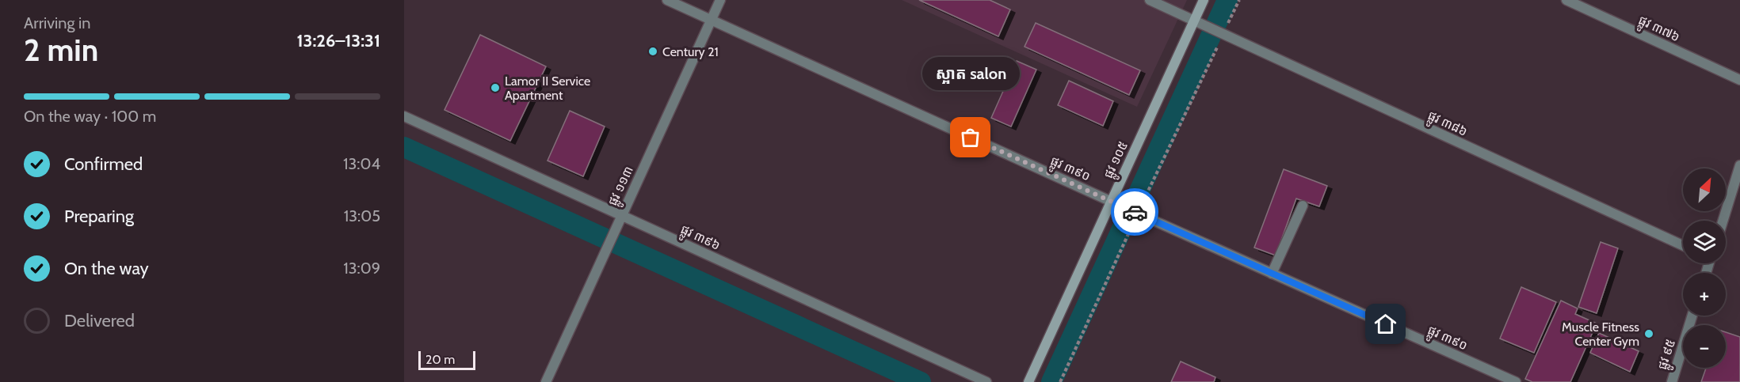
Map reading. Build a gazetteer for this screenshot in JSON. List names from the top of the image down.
{
  "streets": {
    "street": [
      "ផ្លូវ ៣៧៦",
      "ផ្លូវ ៣៨៦",
      "ផ្លូវ ១០៥",
      "ផ្លូវ ៣៩០",
      "ផ្លូវ ១១៣",
      "ផ្លូវ ៣៩៦",
      "ផ្លូវ ៩៥"
    ]
  },
  "crossings": [
    ["ផ្លូវ ៣៨៦", "ផ្លូវ ១០៥"],
    ["ផ្លូវ ១០៥", "ផ្លូវ ៣៩០"],
    ["ផ្លូវ ៣៩០", "ផ្លូវ ១១៣"],
    ["ផ្លូវ ១១៣", "ផ្លូវ ៣៩៦"]
  ],
  "places": [
    "Century 21",
    "Lamor II Service Apartment",
    "ស្អាត salon",
    "Muscle Fitness Center Gym"
  ],
  "scale_bar": "20 m",
  "north": "top right",
  "page": {
    "heading": ["2 min", "Arriving in", "13:26–13:31"],
    "bubble": "ស្អាត salon",
    "bar": "On the way · 100 m",
    "list": [
      ["Confirmed", "13:04"],
      ["Preparing", "13:05"],
      ["On the way", "13:09"],
      "Delivered"
    ],
    "map_buttons": ["+", "−"],
    "scale": "20 m"
  }
}
